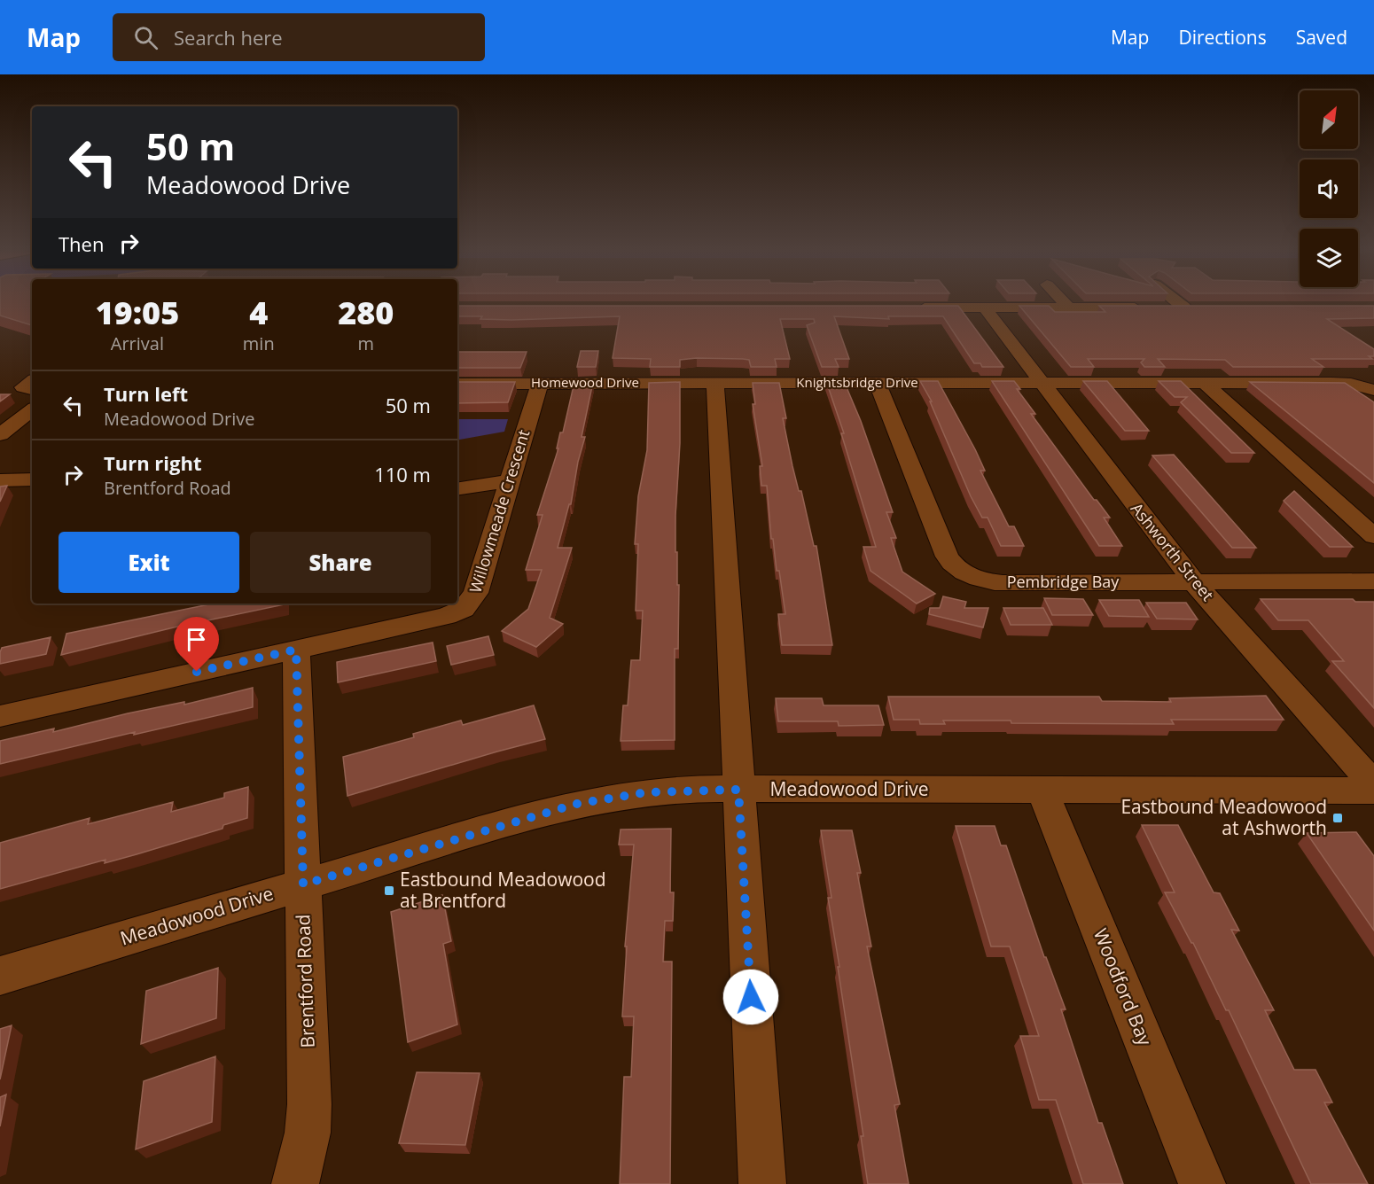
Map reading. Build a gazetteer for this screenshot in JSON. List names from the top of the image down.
{
  "streets": {
    "street": [
      "Homewood Drive",
      "Knightsbridge Drive",
      "Willowmeade Crescent",
      "Ashworth Street",
      "Pembridge Bay",
      "Meadowood Drive",
      "Brentford Road",
      "Woodford Bay"
    ]
  },
  "crossings": [
    ["Homewood Drive", "Knightsbridge Drive"],
    ["Homewood Drive", "Willowmeade Crescent"],
    ["Knightsbridge Drive", "Ashworth Street"],
    ["Knightsbridge Drive", "Pembridge Bay"],
    ["Willowmeade Crescent", "Brentford Road"],
    ["Ashworth Street", "Pembridge Bay"],
    ["Meadowood Drive", "Brentford Road"],
    ["Meadowood Drive", "Woodford Bay"]
  ],
  "places": {
    "transit": ["Eastbound Meadowood at Ashworth", "Eastbound Meadowood at Brentford"]
  },
  "north": "top right",
  "page": {
    "header": "Map",
    "search": "Search here",
    "nav": ["Map", "Directions", "Saved"],
    "turn": ["50 m", "Meadowood Drive"],
    "then": "Then",
    "eta": [
      "19:05",
      "Arrival",
      "4",
      "min",
      "280",
      "m"
    ],
    "list": [
      {
        "name": "Turn left",
        "note": "Meadowood Drive",
        "value": "50 m"
      },
      {
        "name": "Turn right",
        "note": "Brentford Road",
        "value": "110 m"
      }
    ],
    "buttons": ["Exit", "Share"]
  }
}
